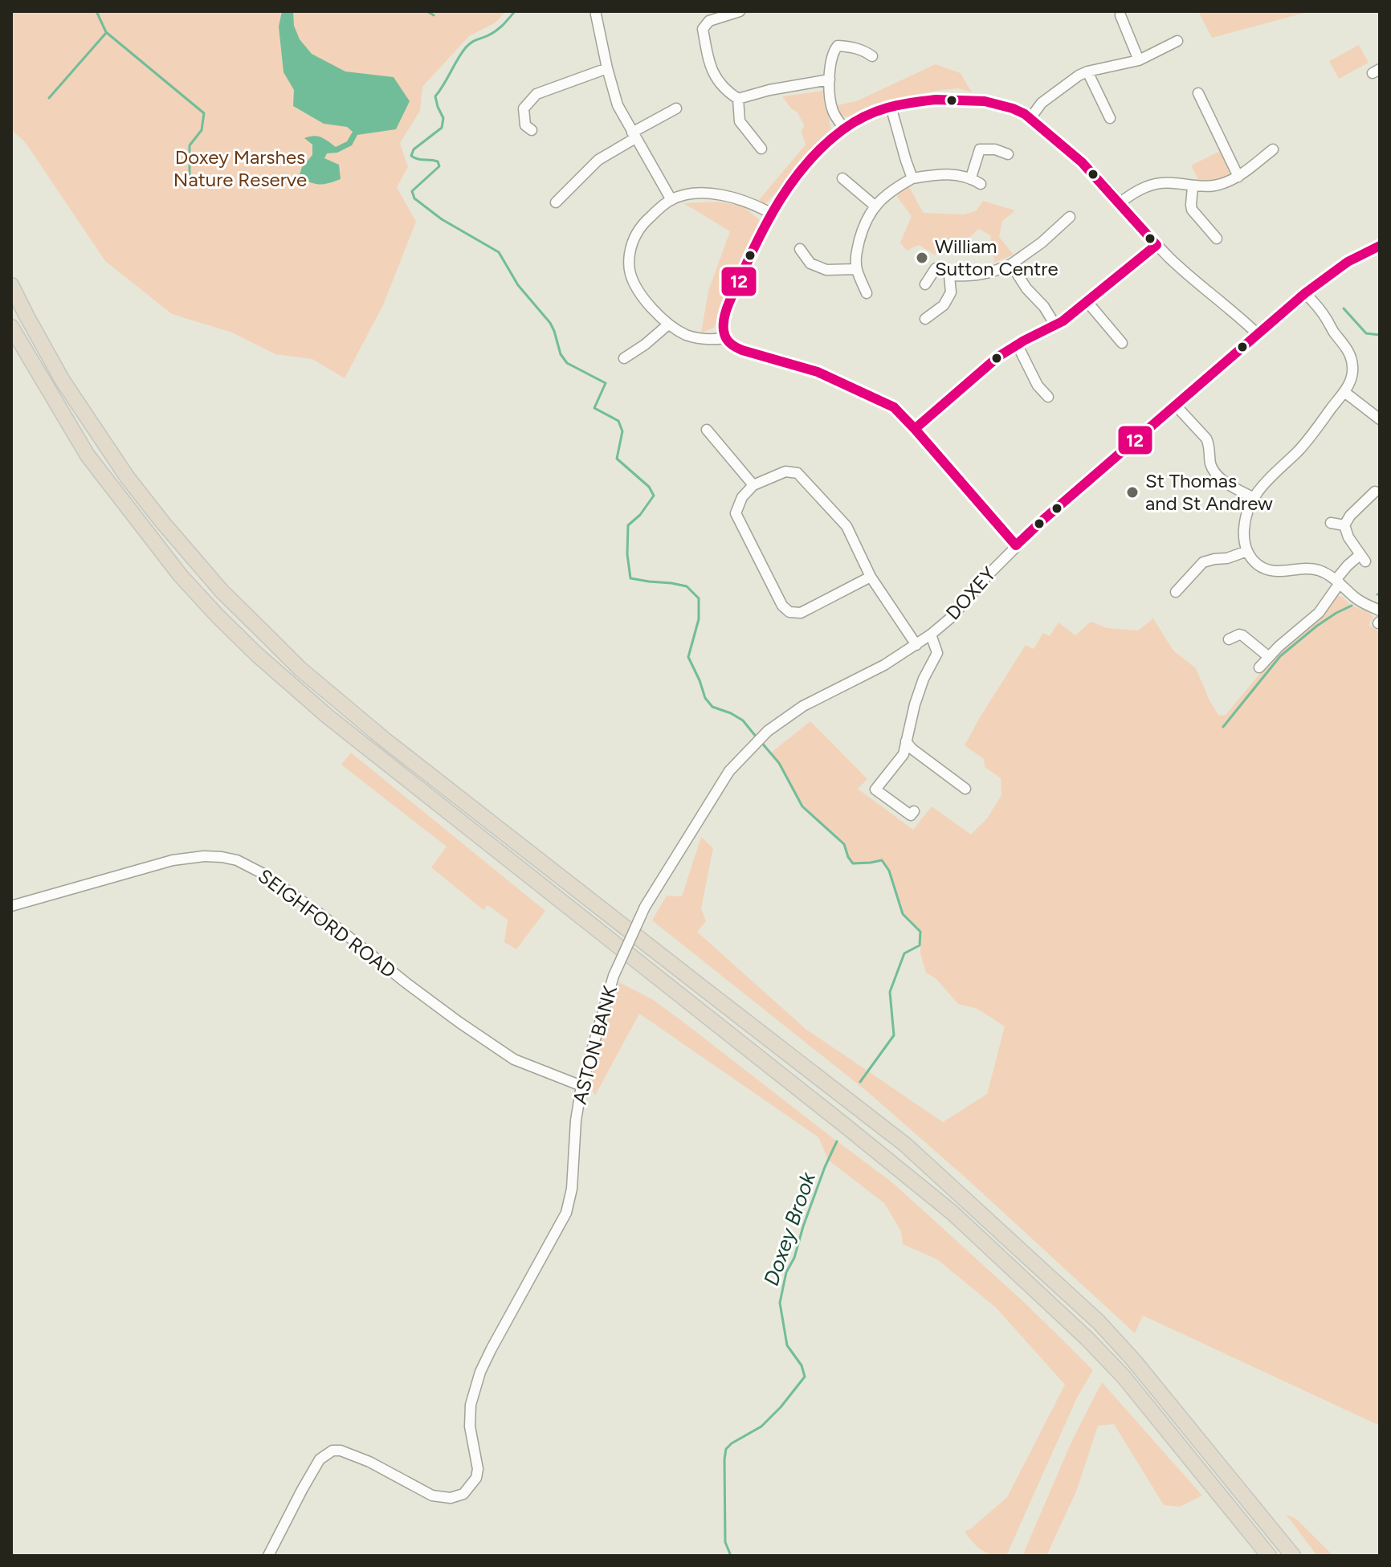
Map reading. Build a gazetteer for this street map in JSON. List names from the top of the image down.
{
  "streets": {
    "street": ["DOXEY", "SEIGHFORD ROAD", "ASTON BANK"]
  },
  "crossings": [
    ["DOXEY", "ASTON BANK"],
    ["SEIGHFORD ROAD", "ASTON BANK"]
  ],
  "water": ["Doxey Brook"],
  "parks": ["Doxey Marshes Nature Reserve"],
  "places": ["William Sutton Centre", "St Thomas and St Andrew"],
  "lines": ["transit line 12"]
}
